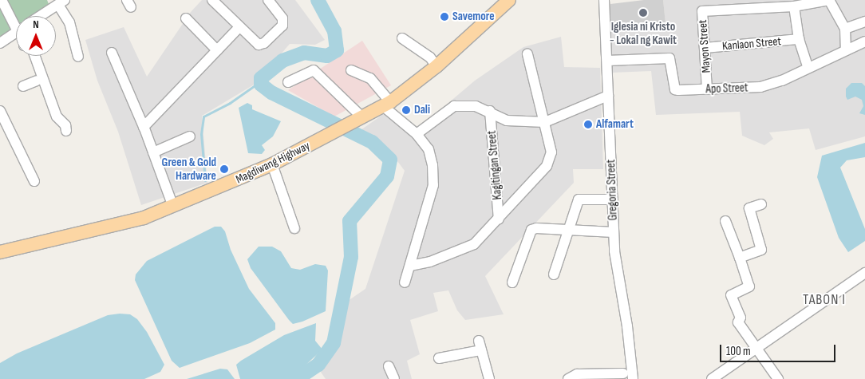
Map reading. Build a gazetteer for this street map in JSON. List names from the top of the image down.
{
  "streets": {
    "main road": ["Magdiwang Highway"],
    "street": [
      "Kanlaon Street",
      "Mayon Street",
      "Apo Street",
      "Kagitingan Street",
      "Gregoria Street"
    ]
  },
  "crossings": [
    ["Kanlaon Street", "Mayon Street"],
    ["Mayon Street", "Apo Street"],
    ["Apo Street", "Gregoria Street"]
  ],
  "districts": ["TABON I"],
  "places": [
    "Iglesia ni Kristo - Lokal ng Kawit",
    "Savemore",
    "Dali",
    "Alfamart",
    "Green & Gold Hardware"
  ],
  "scale_bar": "100 m",
  "north": "top"
}
